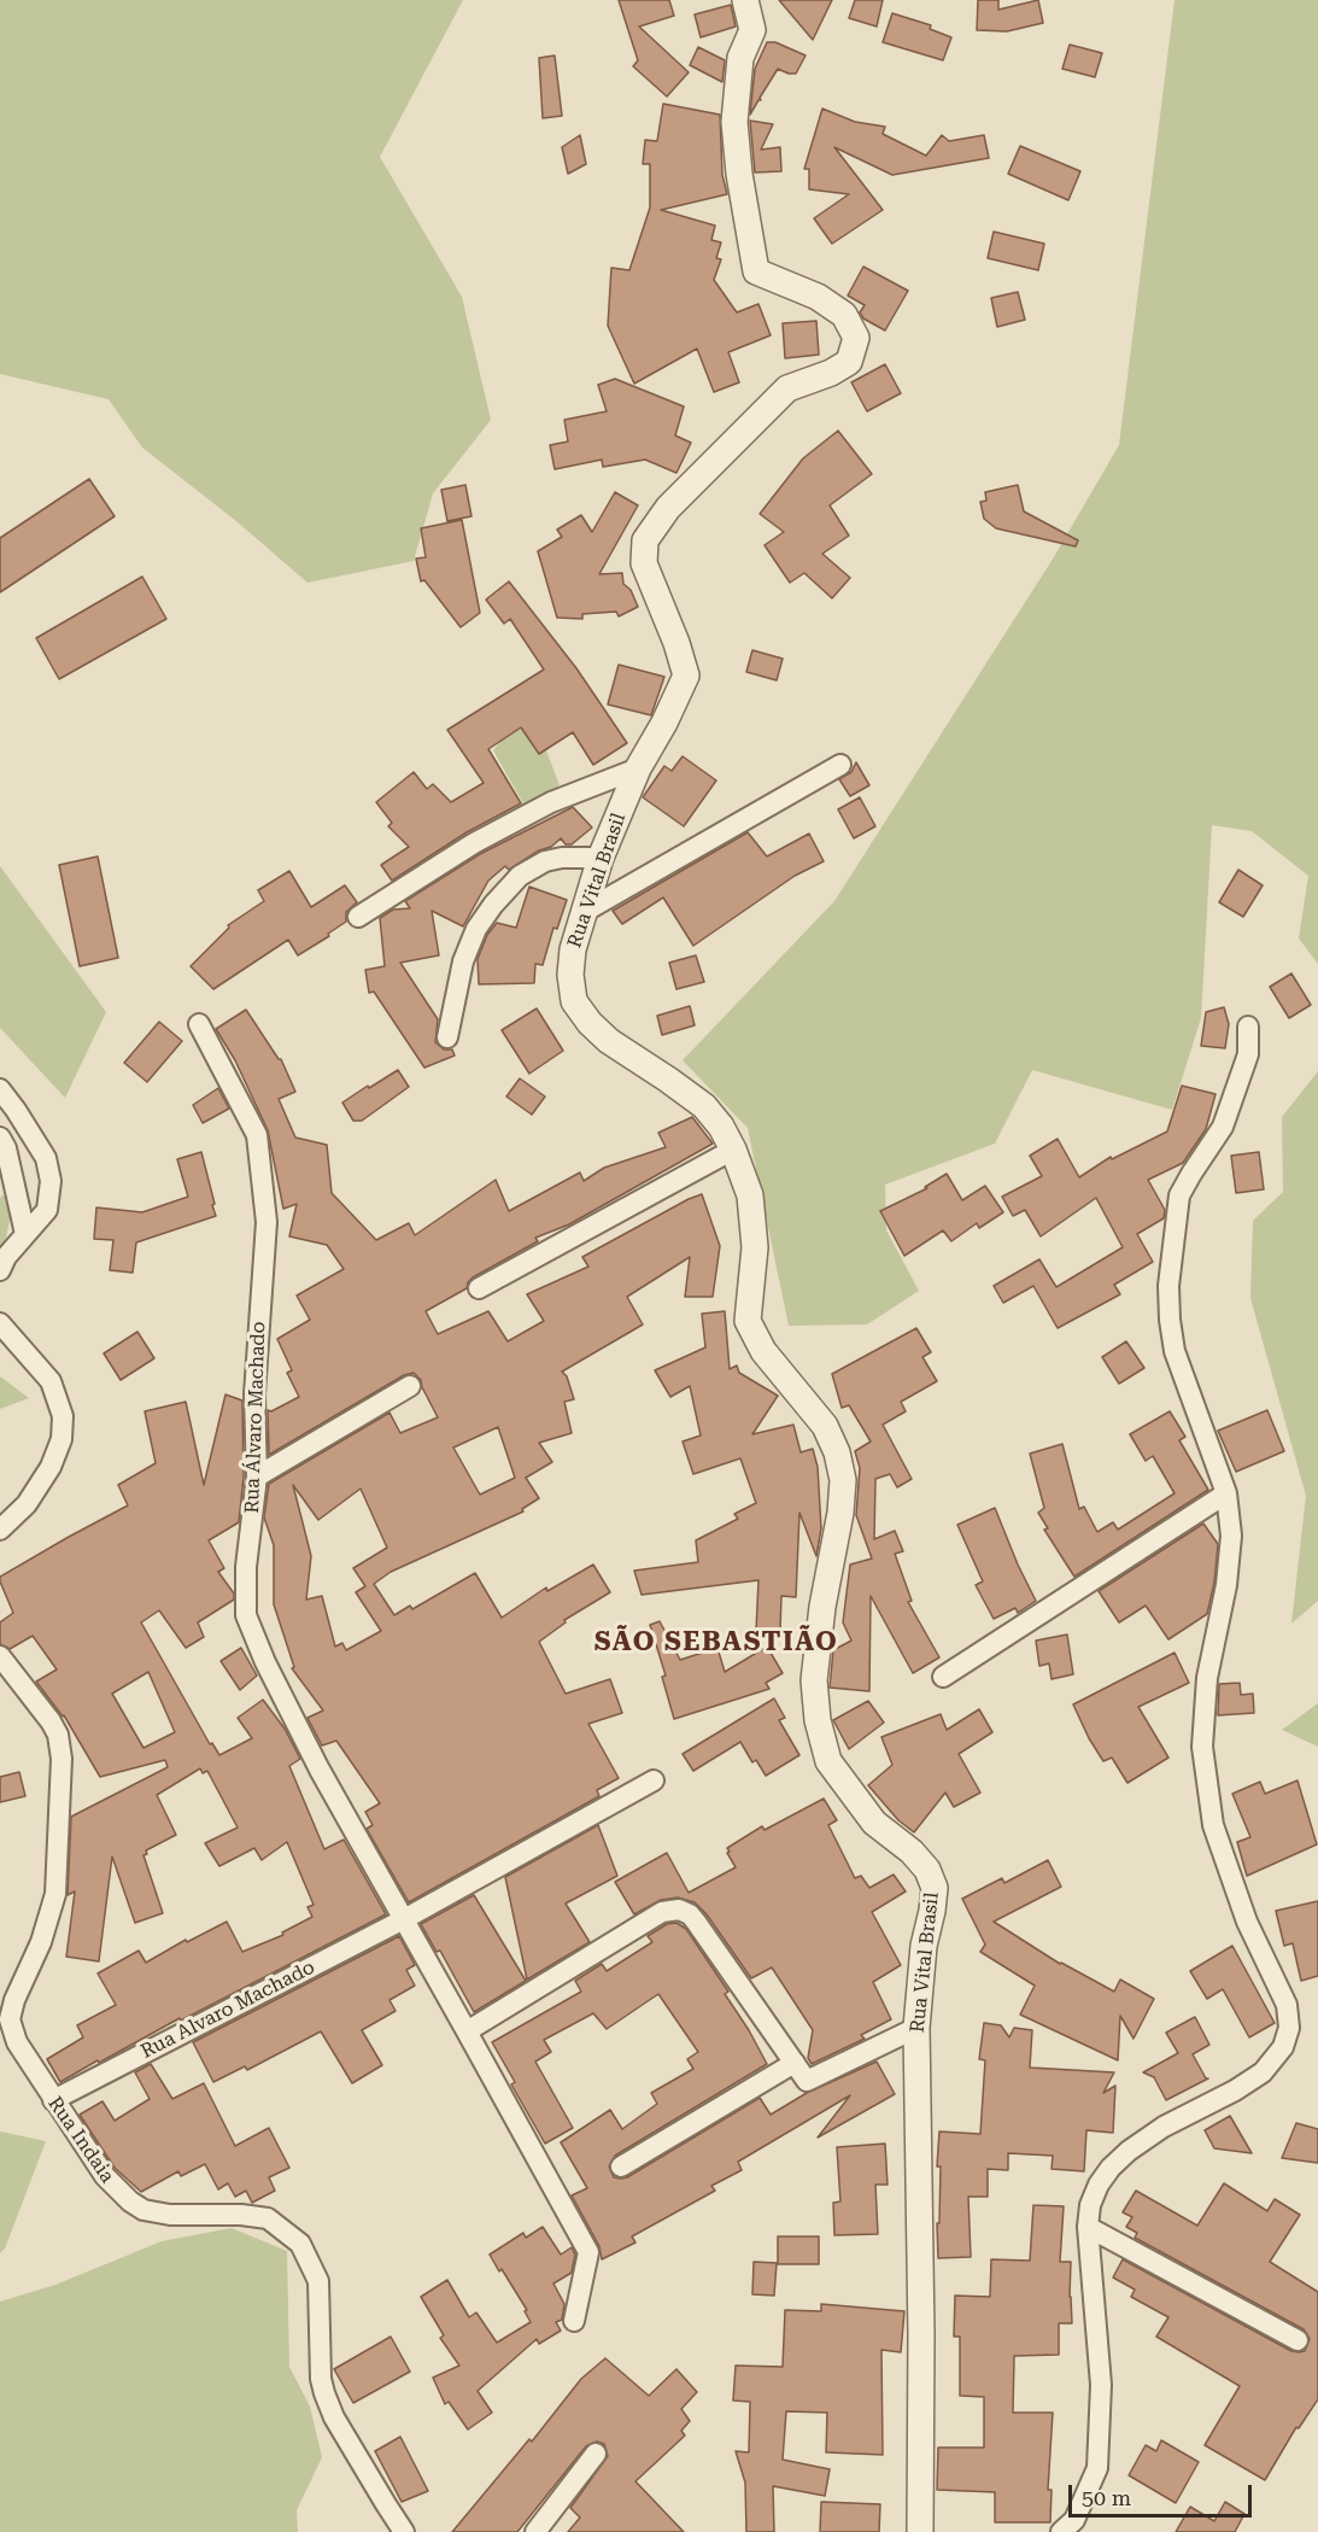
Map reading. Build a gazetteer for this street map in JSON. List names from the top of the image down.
{
  "streets": {
    "street": [
      "Rua Vital Brasil",
      "Rua Álvaro Machado",
      "Rua Alvaro Machado",
      "Rua Indaia"
    ]
  },
  "crossings": [
    ["Rua Álvaro Machado", "Rua Alvaro Machado"],
    ["Rua Alvaro Machado", "Rua Indaia"]
  ],
  "districts": ["SÃO SEBASTIÃO"],
  "scale_bar": "50 m"
}
